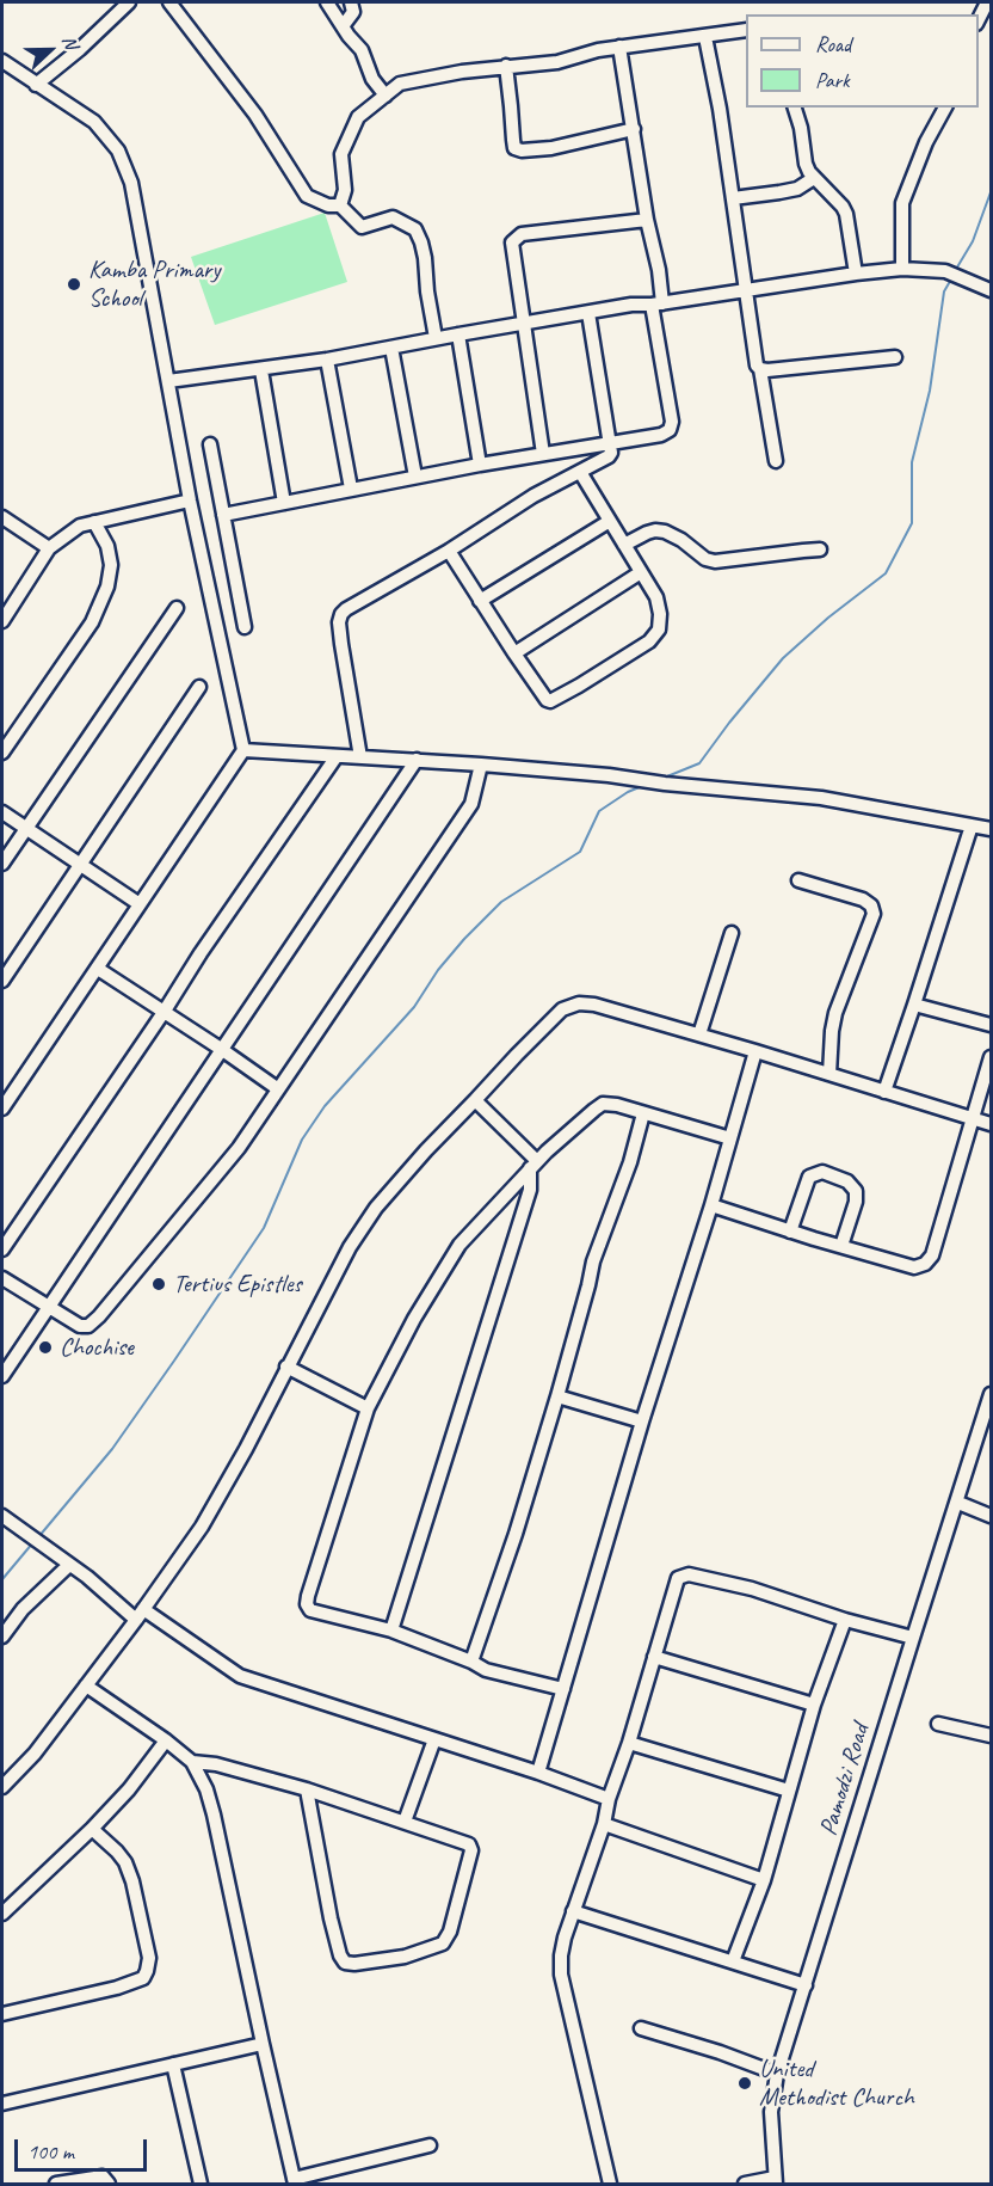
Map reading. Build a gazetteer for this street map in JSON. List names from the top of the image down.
{
  "streets": {
    "street": ["Pamodzi Road"]
  },
  "places": [
    "Kamba Primary School",
    "Tertius Epistles",
    "Chochise",
    "United Methodist Church"
  ],
  "legend": ["Road", "Park"],
  "scale_bar": "100 m",
  "north": "right"
}
